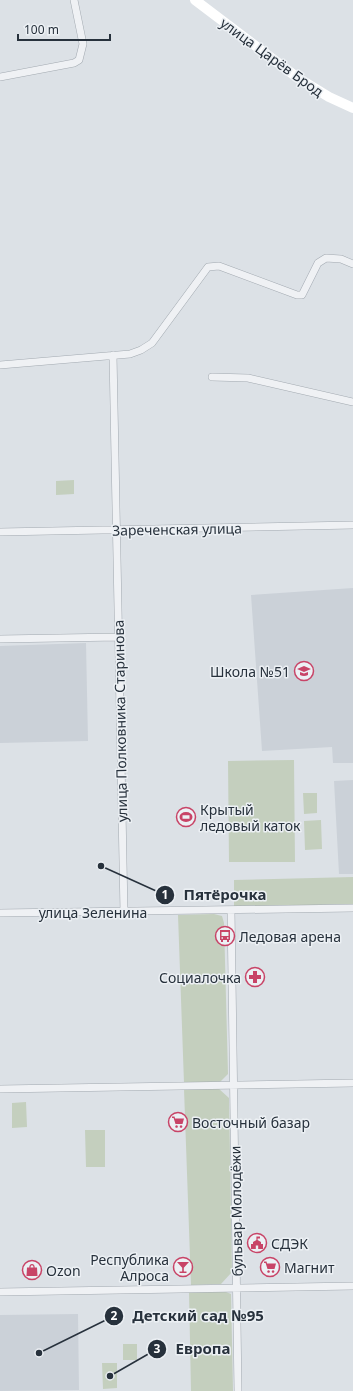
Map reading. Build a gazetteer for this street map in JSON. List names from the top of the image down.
{
  "streets": {
    "street": [
      "улица Царёв Брод",
      "Зареченская улица",
      "улица Полковника Старинова",
      "улица Зеленина",
      "бульвар Молодёжи"
    ]
  },
  "crossings": [
    ["Зареченская улица", "улица Полковника Старинова"],
    ["улица Полковника Старинова", "улица Зеленина"],
    ["улица Зеленина", "бульвар Молодёжи"]
  ],
  "places": {
    "school or university": ["Школа №51"],
    "sports": ["Крытый ледовый каток"],
    "other": ["Пятёрочка", "Детский сад №95", "Европа"],
    "bus stop": ["Ледовая арена"],
    "pharmacy": ["Социалочка"],
    "supermarket": ["Восточный базар", "Магнит"],
    "public building": ["СДЭК"],
    "bar": ["Республика Алроса"],
    "shop": ["Ozon"]
  },
  "scale_bar": "100 m"
}
